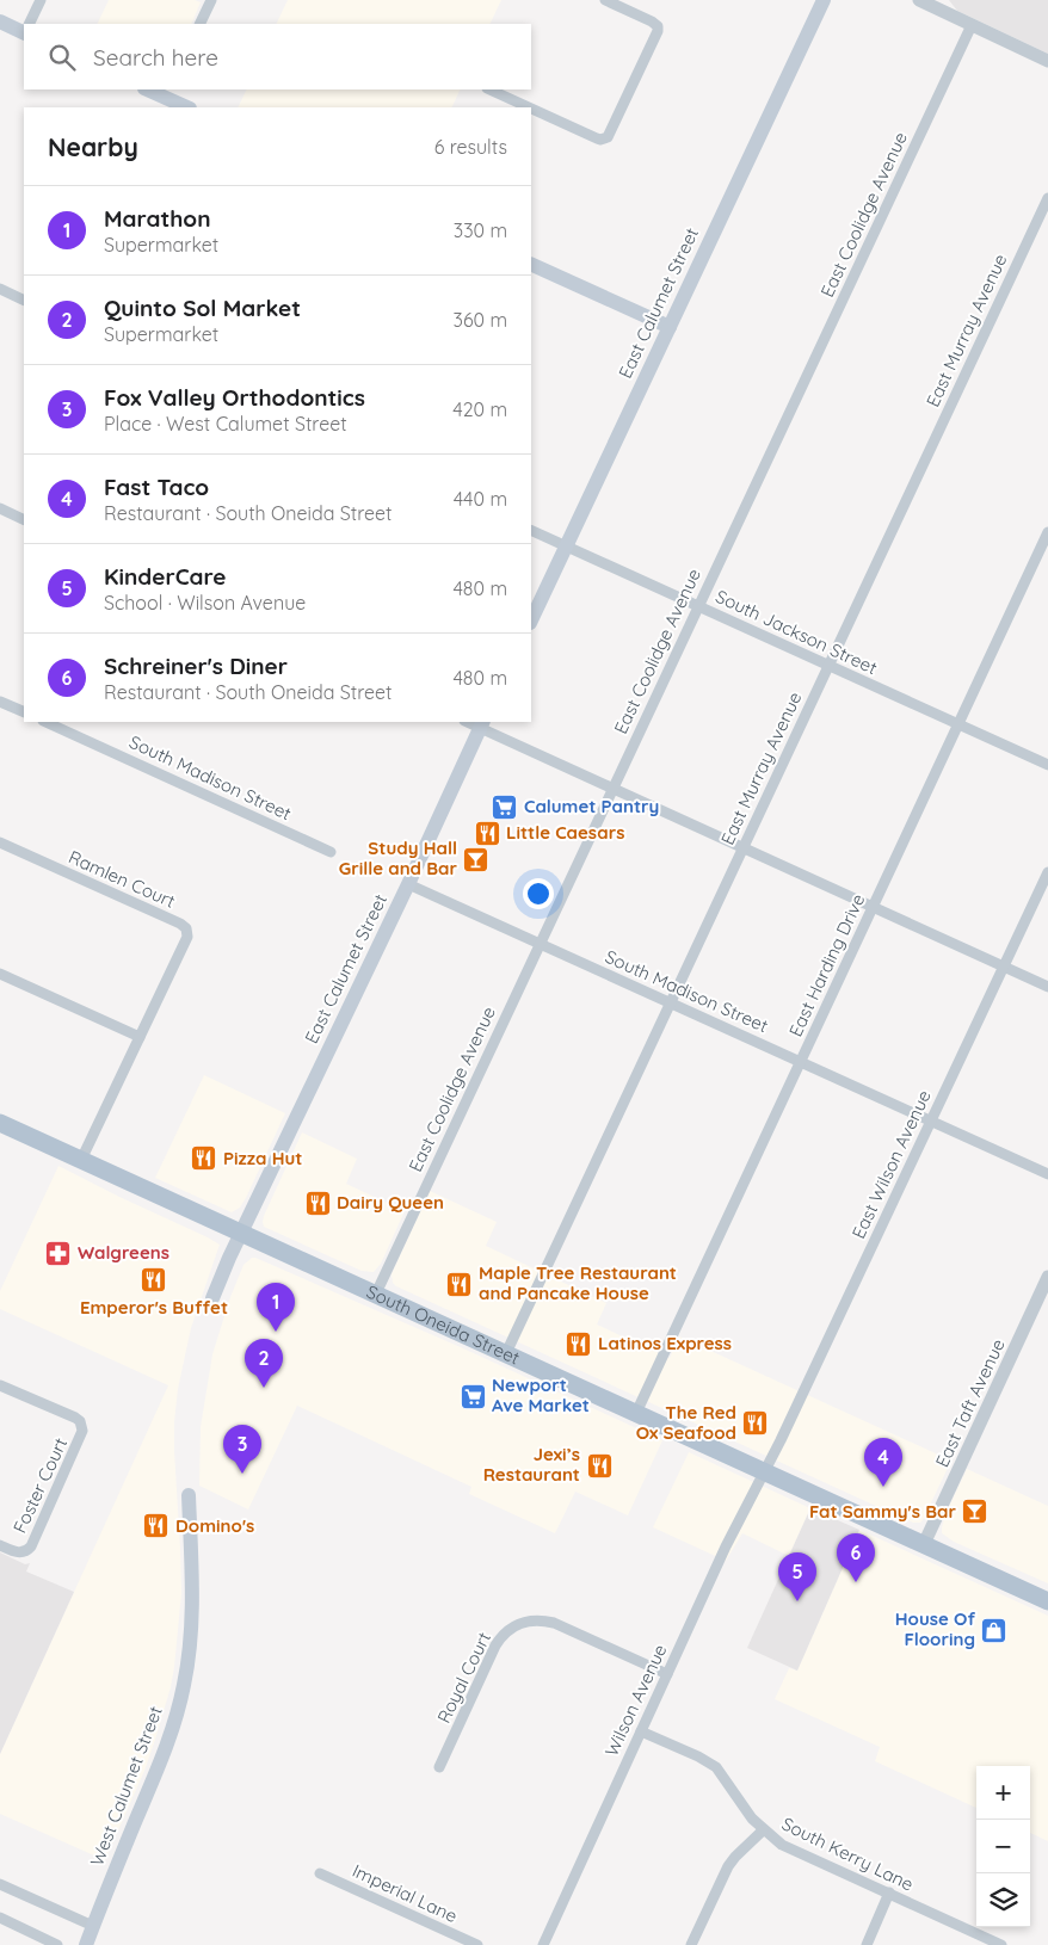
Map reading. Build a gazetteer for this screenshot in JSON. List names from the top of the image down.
{
  "streets": {
    "main road": ["East Calumet Street", "South Oneida Street", "West Calumet Street"],
    "street": [
      "East Coolidge Avenue",
      "East Murray Avenue",
      "South Jackson Street",
      "South Madison Street",
      "Ramlen Court",
      "East Harding Drive",
      "East Wilson Avenue",
      "East Taft Avenue",
      "Foster Court",
      "Royal Court",
      "Wilson Avenue",
      "South Kerry Lane",
      "Imperial Lane"
    ]
  },
  "crossings": [
    ["East Coolidge Avenue", "South Jackson Street"],
    ["East Coolidge Avenue", "South Madison Street"],
    ["East Coolidge Avenue", "South Oneida Street"],
    ["East Calumet Street", "South Jackson Street"],
    ["East Calumet Street", "South Madison Street"],
    ["East Calumet Street", "South Oneida Street"],
    ["East Murray Avenue", "South Jackson Street"],
    ["East Murray Avenue", "South Madison Street"],
    ["East Murray Avenue", "South Oneida Street"],
    ["South Jackson Street", "East Harding Drive"],
    ["South Madison Street", "East Harding Drive"],
    ["South Madison Street", "East Wilson Avenue"],
    ["Ramlen Court", "South Oneida Street"],
    ["East Harding Drive", "South Oneida Street"],
    ["East Wilson Avenue", "South Oneida Street"],
    ["East Wilson Avenue", "Wilson Avenue"],
    ["South Oneida Street", "East Taft Avenue"],
    ["South Oneida Street", "Wilson Avenue"],
    ["Royal Court", "Wilson Avenue"],
    ["Wilson Avenue", "South Kerry Lane"]
  ],
  "places": {
    "supermarket": ["Calumet Pantry", "Newport Ave Market"],
    "restaurant": [
      "Little Caesars",
      "Pizza Hut",
      "Dairy Queen",
      "Emperor's Buffet",
      "Maple Tree Restaurant and Pancake House",
      "Latinos Express",
      "The Red Ox Seafood",
      "Jexi’s Restaurant",
      "Domino's"
    ],
    "bar": ["Study Hall Grille and Bar", "Fat Sammy's Bar"],
    "pharmacy": ["Walgreens"],
    "shop": ["House Of Flooring"]
  },
  "page": {
    "search": "Search here",
    "heading": ["Nearby", "6 results"],
    "list": [
      {
        "mark": "1",
        "name": "Marathon",
        "note": "Supermarket",
        "value": "330 m"
      },
      {
        "mark": "2",
        "name": "Quinto Sol Market",
        "note": "Supermarket",
        "value": "360 m"
      },
      {
        "mark": "3",
        "name": "Fox Valley Orthodontics",
        "note": "Place · West Calumet Street",
        "value": "420 m"
      },
      {
        "mark": "4",
        "name": "Fast Taco",
        "note": "Restaurant · South Oneida Street",
        "value": "440 m"
      },
      {
        "mark": "5",
        "name": "KinderCare",
        "note": "School · Wilson Avenue",
        "value": "480 m"
      },
      {
        "mark": "6",
        "name": "Schreiner's Diner",
        "note": "Restaurant · South Oneida Street",
        "value": "480 m"
      }
    ],
    "pins": [
      "1",
      "2",
      "3",
      "4",
      "6",
      "5"
    ],
    "map_buttons": ["+", "−"]
  }
}
